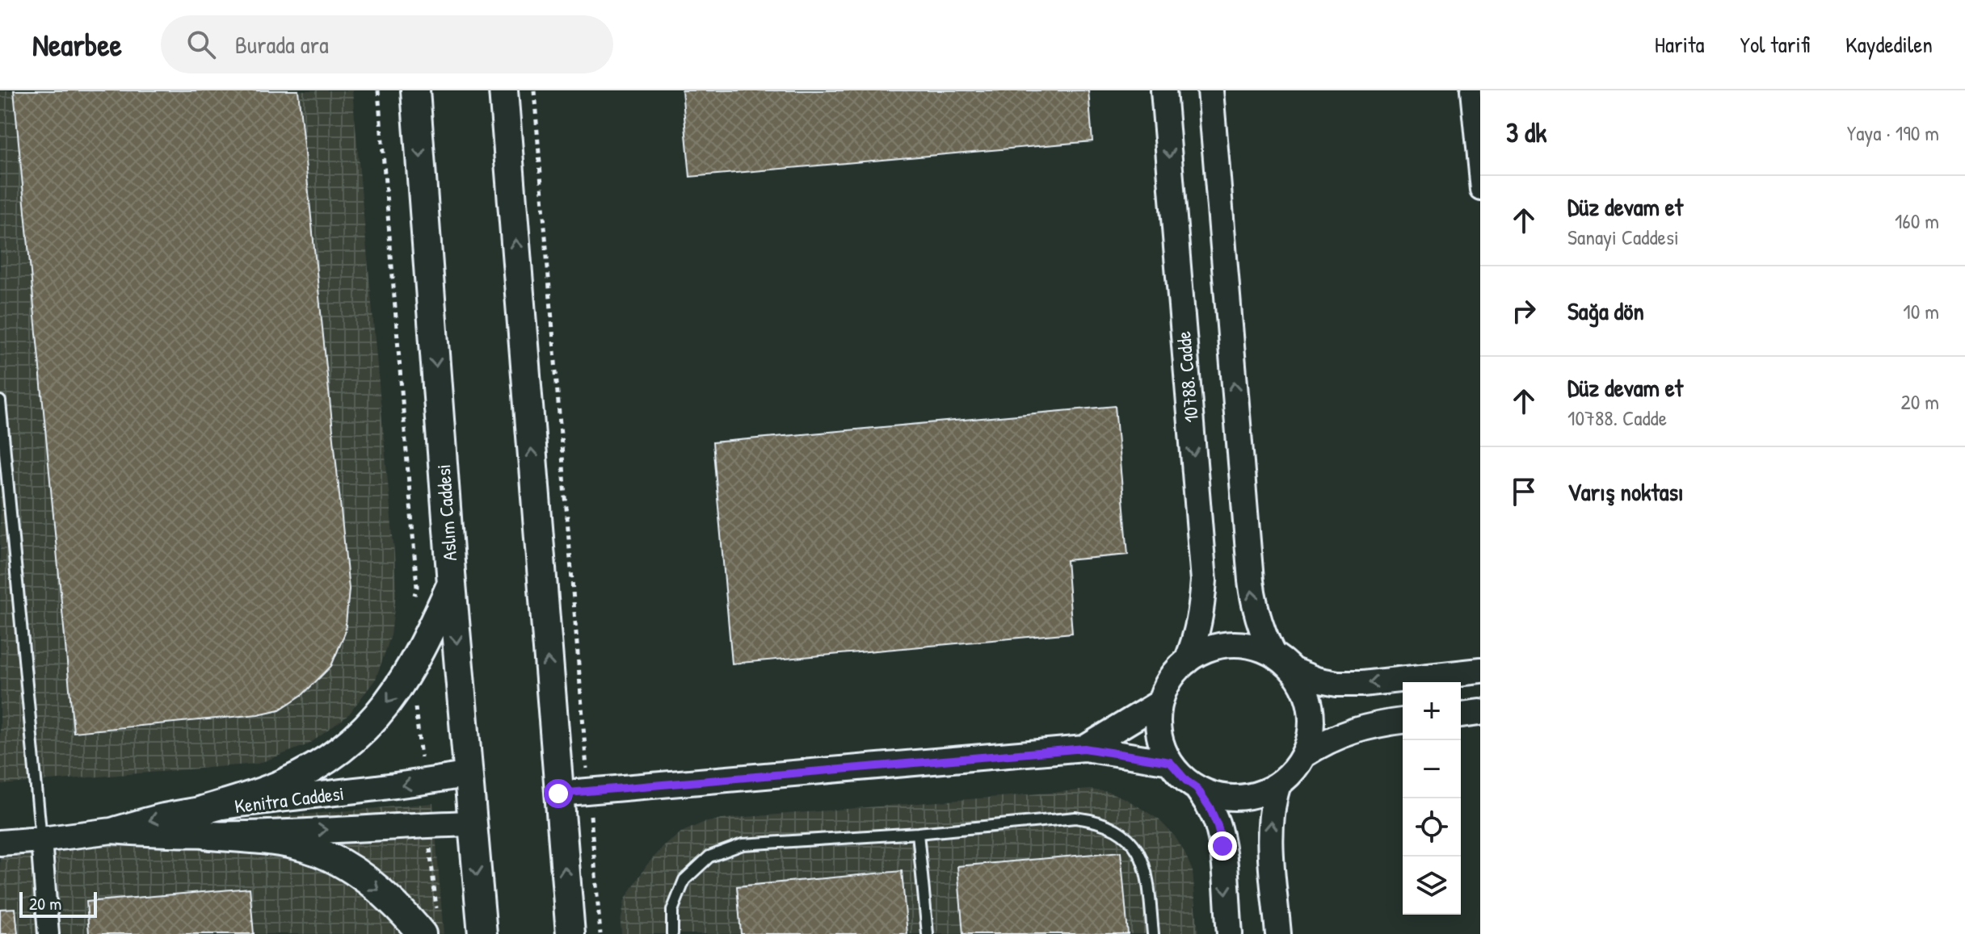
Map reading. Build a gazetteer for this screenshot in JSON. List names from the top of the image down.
{
  "streets": {
    "main road": ["Aslım Caddesi"],
    "street": ["10788. Cadde", "Kenitra Caddesi"]
  },
  "crossings": [
    ["Aslım Caddesi", "Kenitra Caddesi"]
  ],
  "scale_bar": "20 m",
  "page": {
    "header": "Nearbee",
    "search": "Burada ara",
    "nav": ["Harita", "Yol tarifi", "Kaydedilen"],
    "heading": ["3 dk", "Yaya · 190 m"],
    "list": [
      ["Düz devam et", "Sanayi Caddesi", "160 m"],
      ["Sağa dön", "10 m"],
      ["Düz devam et", "10788. Cadde", "20 m"],
      "Varış noktası"
    ],
    "map_buttons": ["+", "−"],
    "scale": "20 m"
  }
}
